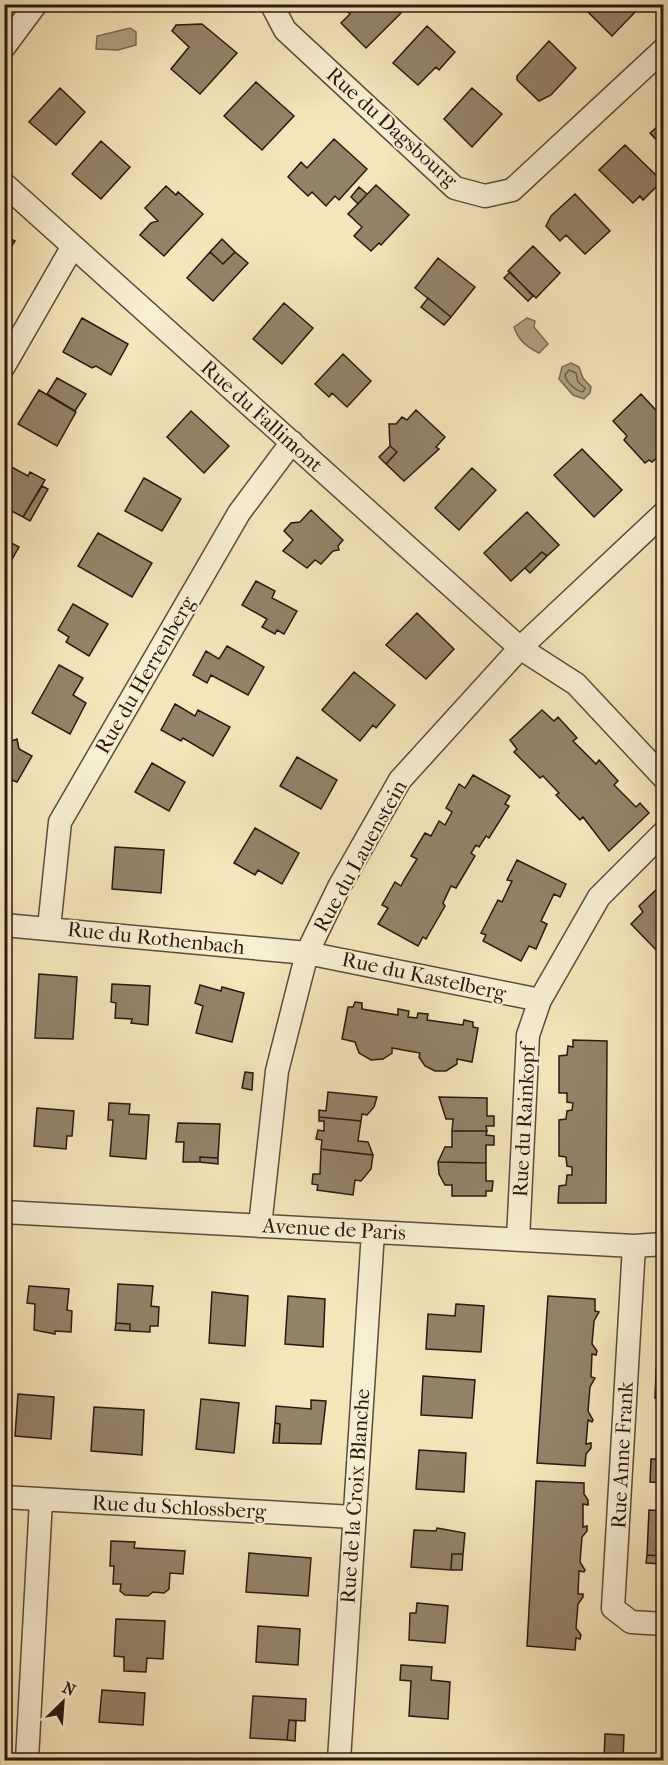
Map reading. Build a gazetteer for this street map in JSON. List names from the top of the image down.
{
  "streets": {
    "street": [
      "Rue du Dagsbourg",
      "Rue du Fallimont",
      "Rue du Herrenberg",
      "Rue du Lauenstein",
      "Rue du Rothenbach",
      "Rue du Kastelberg",
      "Rue du Rainkopf",
      "Avenue de Paris",
      "Rue Anne Frank",
      "Rue de la Croix Blanche",
      "Rue du Schlossberg"
    ]
  },
  "crossings": [
    ["Rue du Fallimont", "Rue du Herrenberg"],
    ["Rue du Fallimont", "Rue du Lauenstein"],
    ["Rue du Herrenberg", "Rue du Rothenbach"],
    ["Rue du Lauenstein", "Rue du Rothenbach"],
    ["Rue du Lauenstein", "Rue du Kastelberg"],
    ["Rue du Lauenstein", "Avenue de Paris"],
    ["Rue du Rothenbach", "Rue du Kastelberg"],
    ["Rue du Kastelberg", "Rue du Rainkopf"],
    ["Rue du Rainkopf", "Avenue de Paris"],
    ["Avenue de Paris", "Rue Anne Frank"],
    ["Avenue de Paris", "Rue de la Croix Blanche"],
    ["Rue de la Croix Blanche", "Rue du Schlossberg"]
  ],
  "north": "top right"
}
